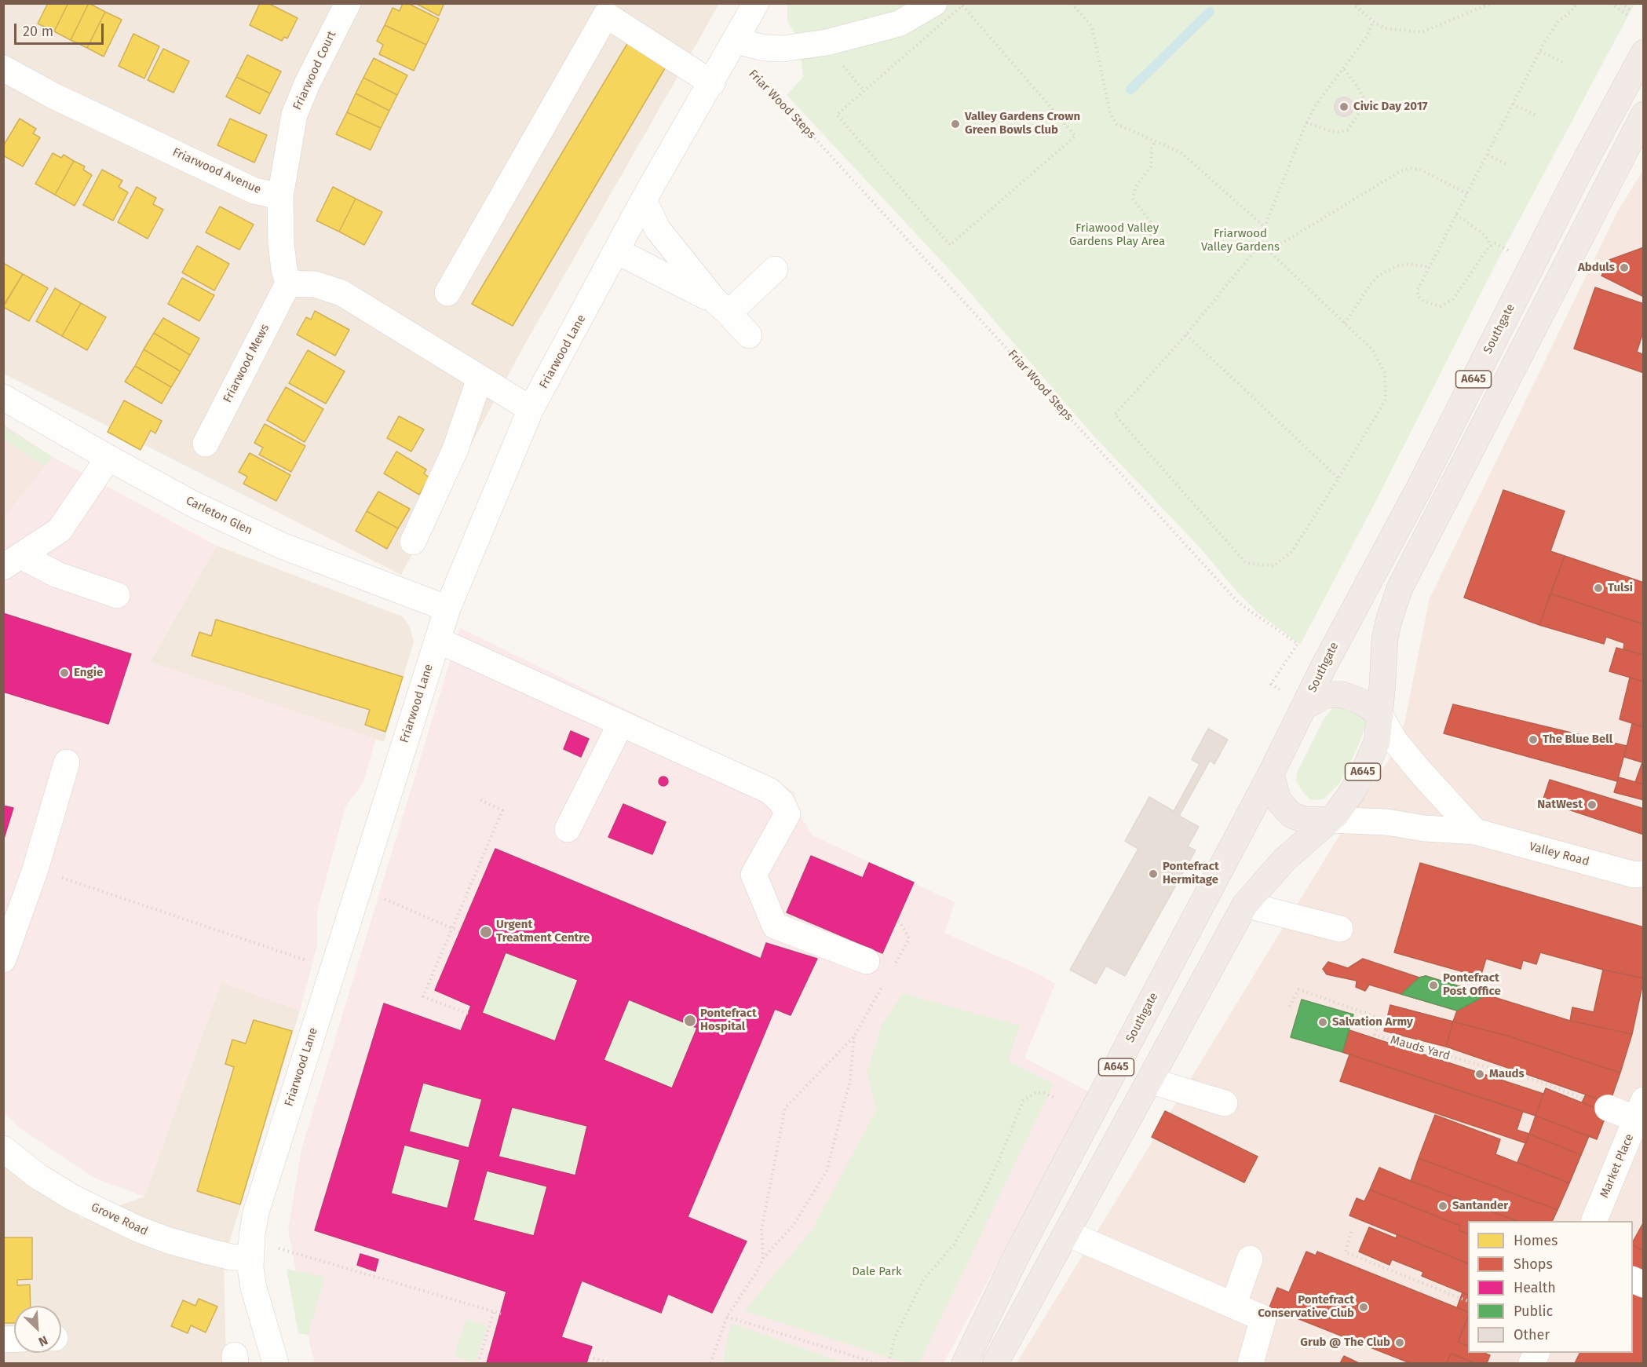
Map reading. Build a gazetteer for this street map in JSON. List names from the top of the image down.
{
  "streets": {
    "highway": ["Southgate", "A645"],
    "street": [
      "Friarwood Court",
      "Friarwood Avenue",
      "Friarwood Lane",
      "Friarwood Mews",
      "Carleton Glen",
      "Valley Road",
      "Market Place",
      "Grove Road"
    ],
    "path": ["Friar Wood Steps", "Mauds Yard"]
  },
  "crossings": [
    ["Friarwood Court", "Friarwood Avenue"],
    ["Southgate", "A645"],
    ["Southgate", "Valley Road"],
    ["Friarwood Lane", "Carleton Glen"],
    ["Friarwood Lane", "Grove Road"],
    ["A645", "Valley Road"]
  ],
  "parks": ["Friawood Valley Gardens Play Area", "Friarwood Valley Gardens", "Dale Park"],
  "places": [
    "Civic Day 2017",
    "Valley Gardens Crown Green Bowls Club",
    "Abduls",
    "Tulsi",
    "Engie",
    "The Blue Bell",
    "NatWest",
    "Pontefract Hermitage",
    "Urgent Treatment Centre",
    "Pontefract Post Office",
    "Pontefract Hospital",
    "Salvation Army",
    "Mauds",
    "Santander",
    "Pontefract Conservative Club",
    "Grub @ The Club"
  ],
  "legend": [
    "Homes",
    "Shops",
    "Health",
    "Public",
    "Other"
  ],
  "scale_bar": "20 m",
  "north": "bottom right"
}
